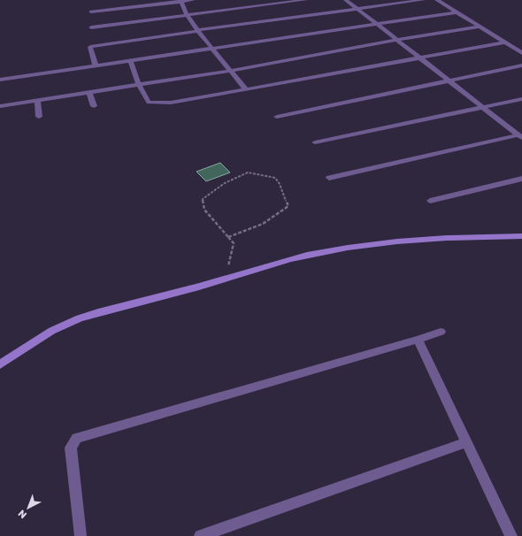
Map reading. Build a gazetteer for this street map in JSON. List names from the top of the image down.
{
  "north": "bottom left"
}
